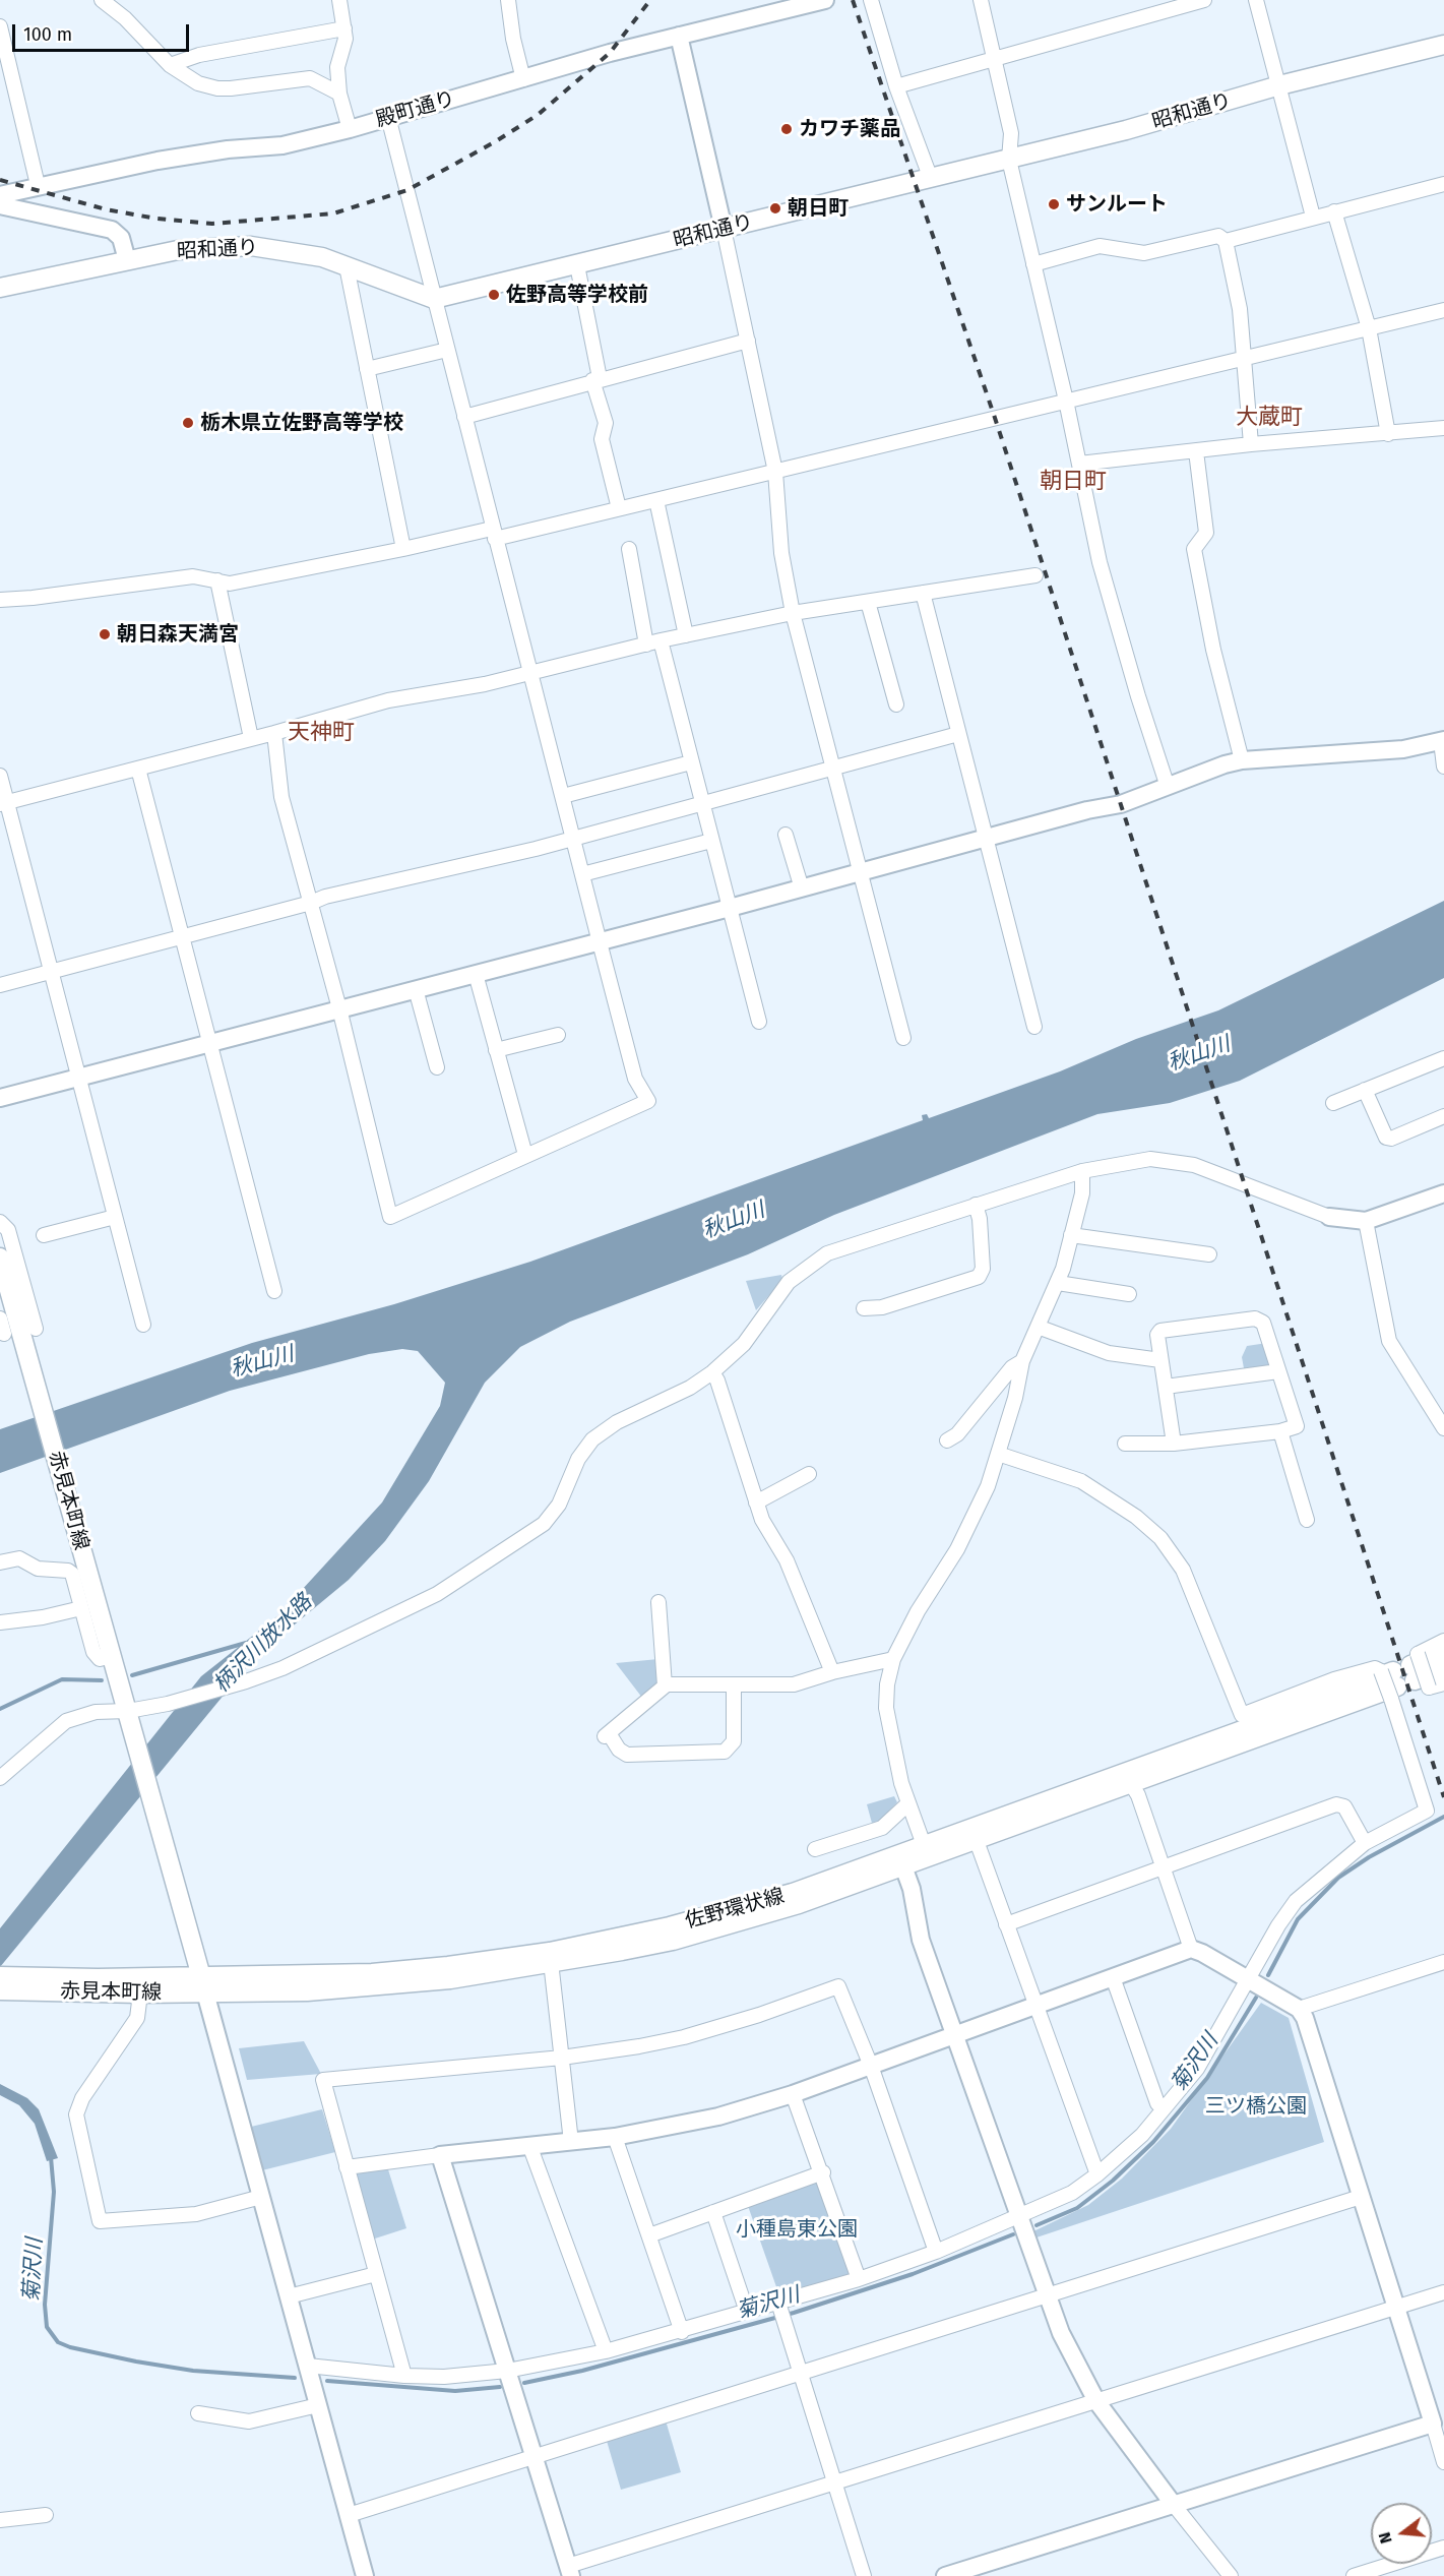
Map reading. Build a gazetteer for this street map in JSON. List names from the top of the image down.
{
  "streets": {
    "main road": ["昭和通り", "赤見本町線", "佐野環状線"],
    "street": ["殿町通り"]
  },
  "crossings": [
    ["赤見本町線", "佐野環状線"]
  ],
  "districts": ["大蔵町", "朝日町", "天神町"],
  "water": ["秋山川", "柄沢川放水路", "菊沢川"],
  "parks": ["三ツ橋公園", "小種島東公園"],
  "places": [
    "カワチ薬品",
    "サンルート",
    "朝日町",
    "佐野高等学校前",
    "栃木県立佐野高等学校",
    "朝日森天満宮"
  ],
  "scale_bar": "100 m",
  "north": "left"
}
